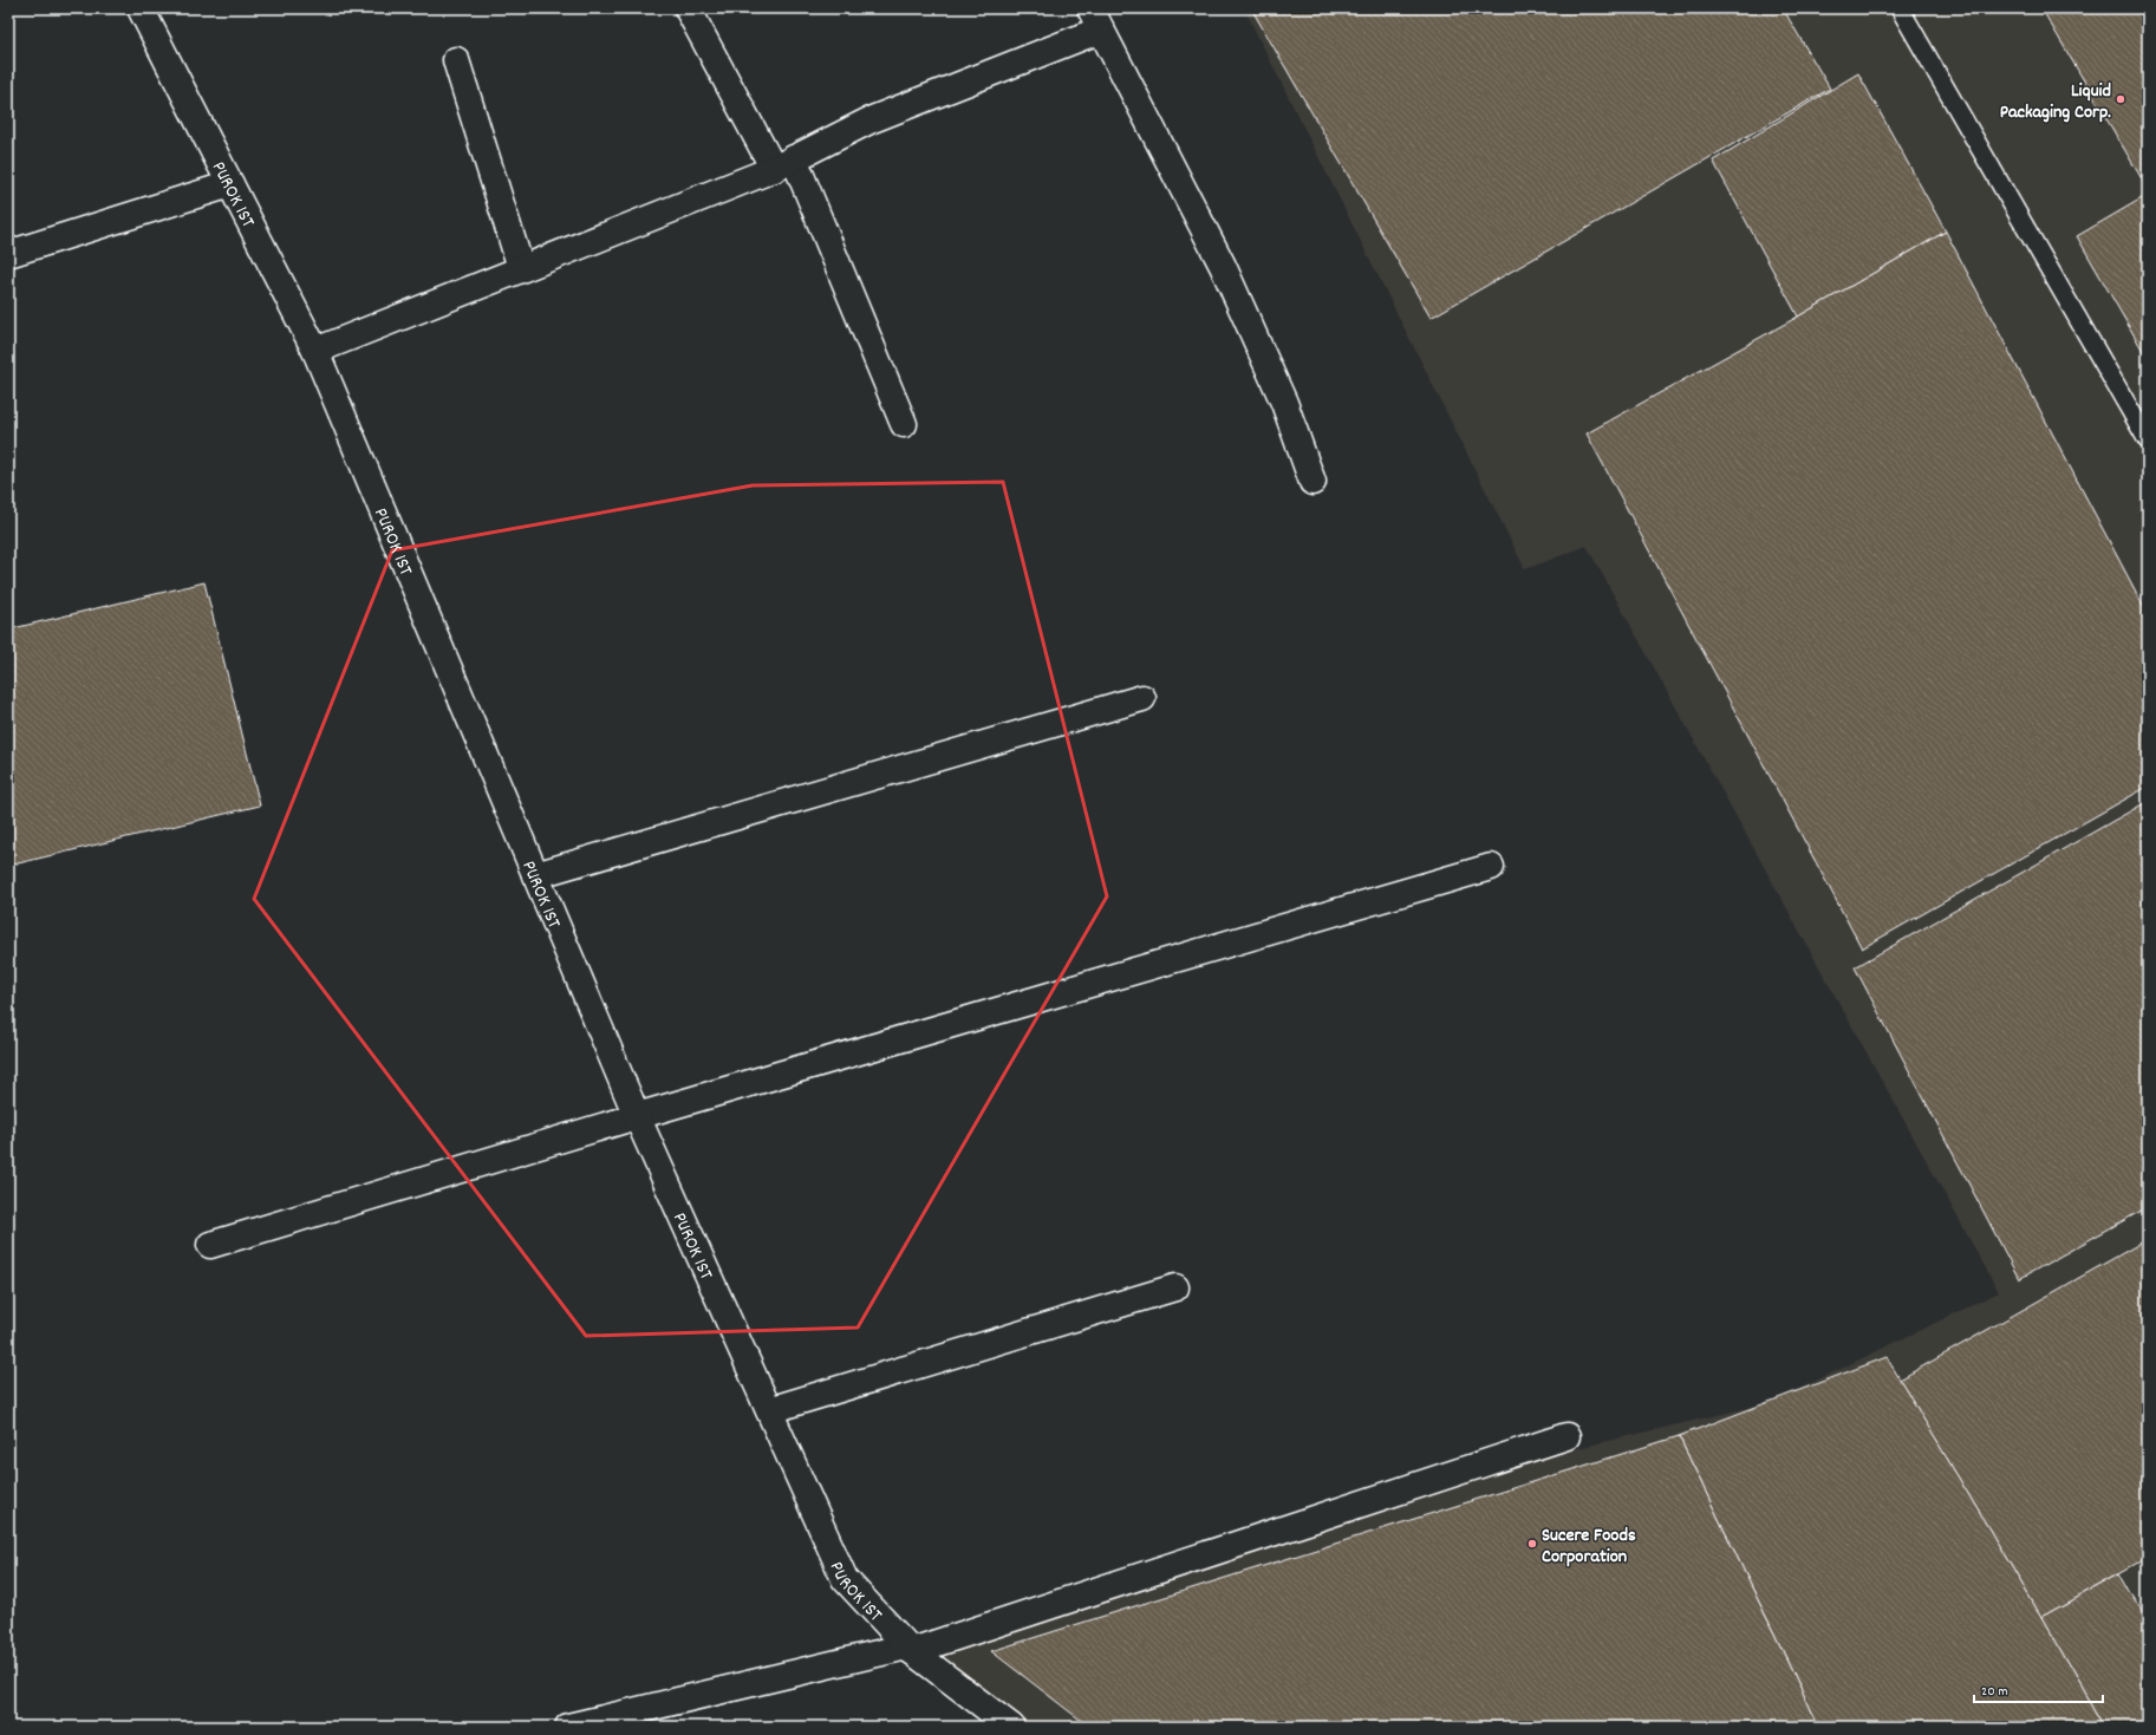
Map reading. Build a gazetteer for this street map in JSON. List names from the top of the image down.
{
  "streets": {
    "street": ["PUROK 1ST"]
  },
  "places": ["Liquid Packaging Corp.", "Sucere Foods Corporation"],
  "scale_bar": "20 m"
}
